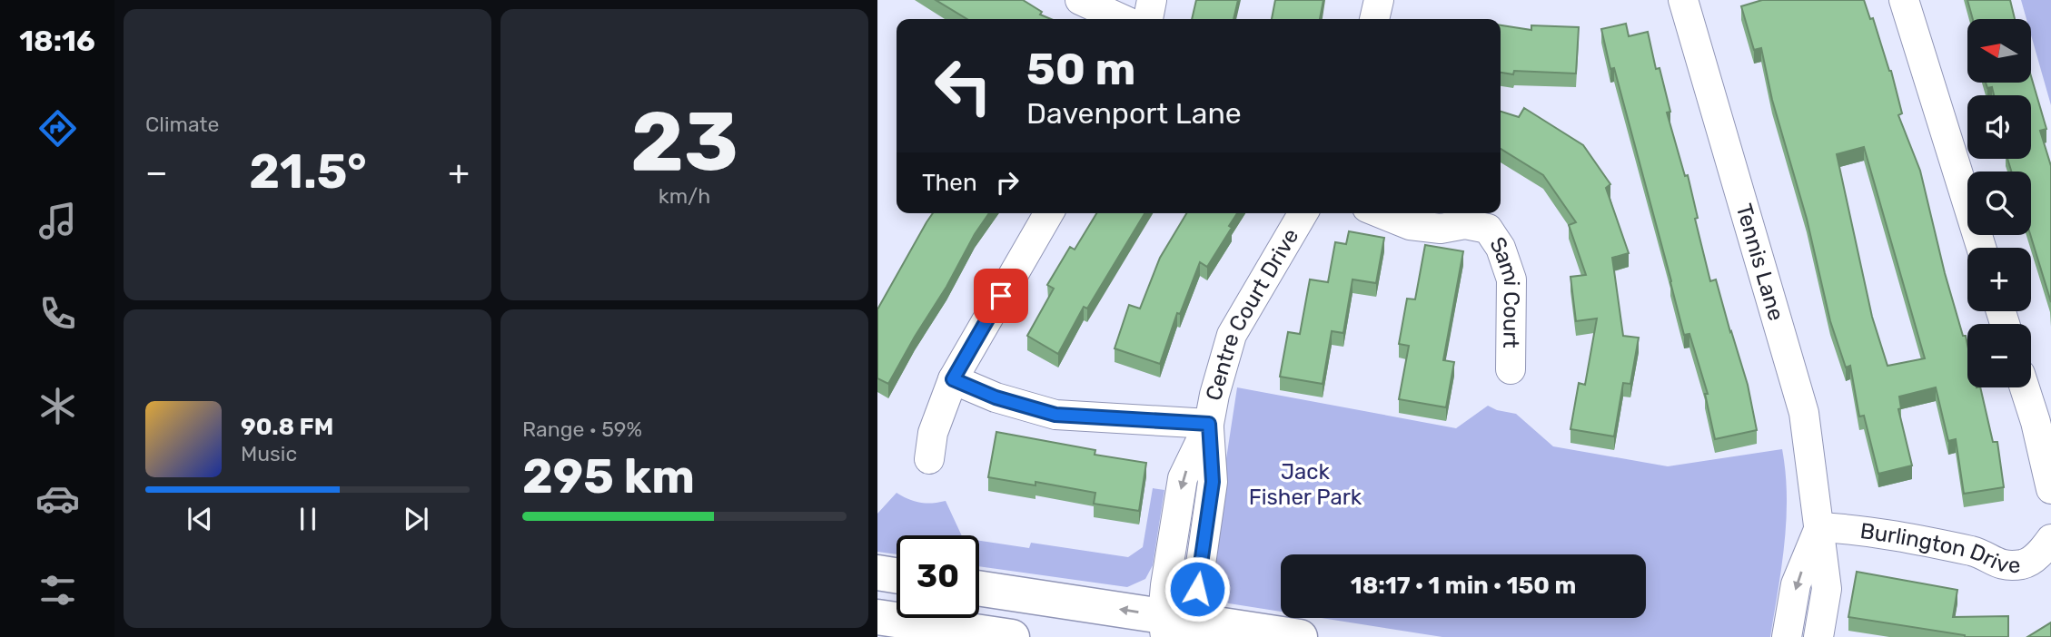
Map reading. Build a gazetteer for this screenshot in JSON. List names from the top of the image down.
{
  "streets": {
    "street": [
      "Tennis Lane",
      "Sami Court",
      "Centre Court Drive",
      "Burlington Drive"
    ]
  },
  "crossings": [
    ["Tennis Lane", "Burlington Drive"]
  ],
  "parks": ["Jack Fisher Park"],
  "north": "left",
  "page": {
    "tabs": "18:16",
    "tile": [
      "Climate",
      ["23", "km/h"],
      ["Range · 59%", "295 km"]
    ],
    "map_buttons": ["+", "−"],
    "turn": ["50 m", "Davenport Lane"],
    "heat": ["−", "21.5°", "+"],
    "then": "Then",
    "song": ["90.8 FM", "Music"],
    "limit": "30",
    "trip": "18:17 · 1 min · 150 m"
  }
}
